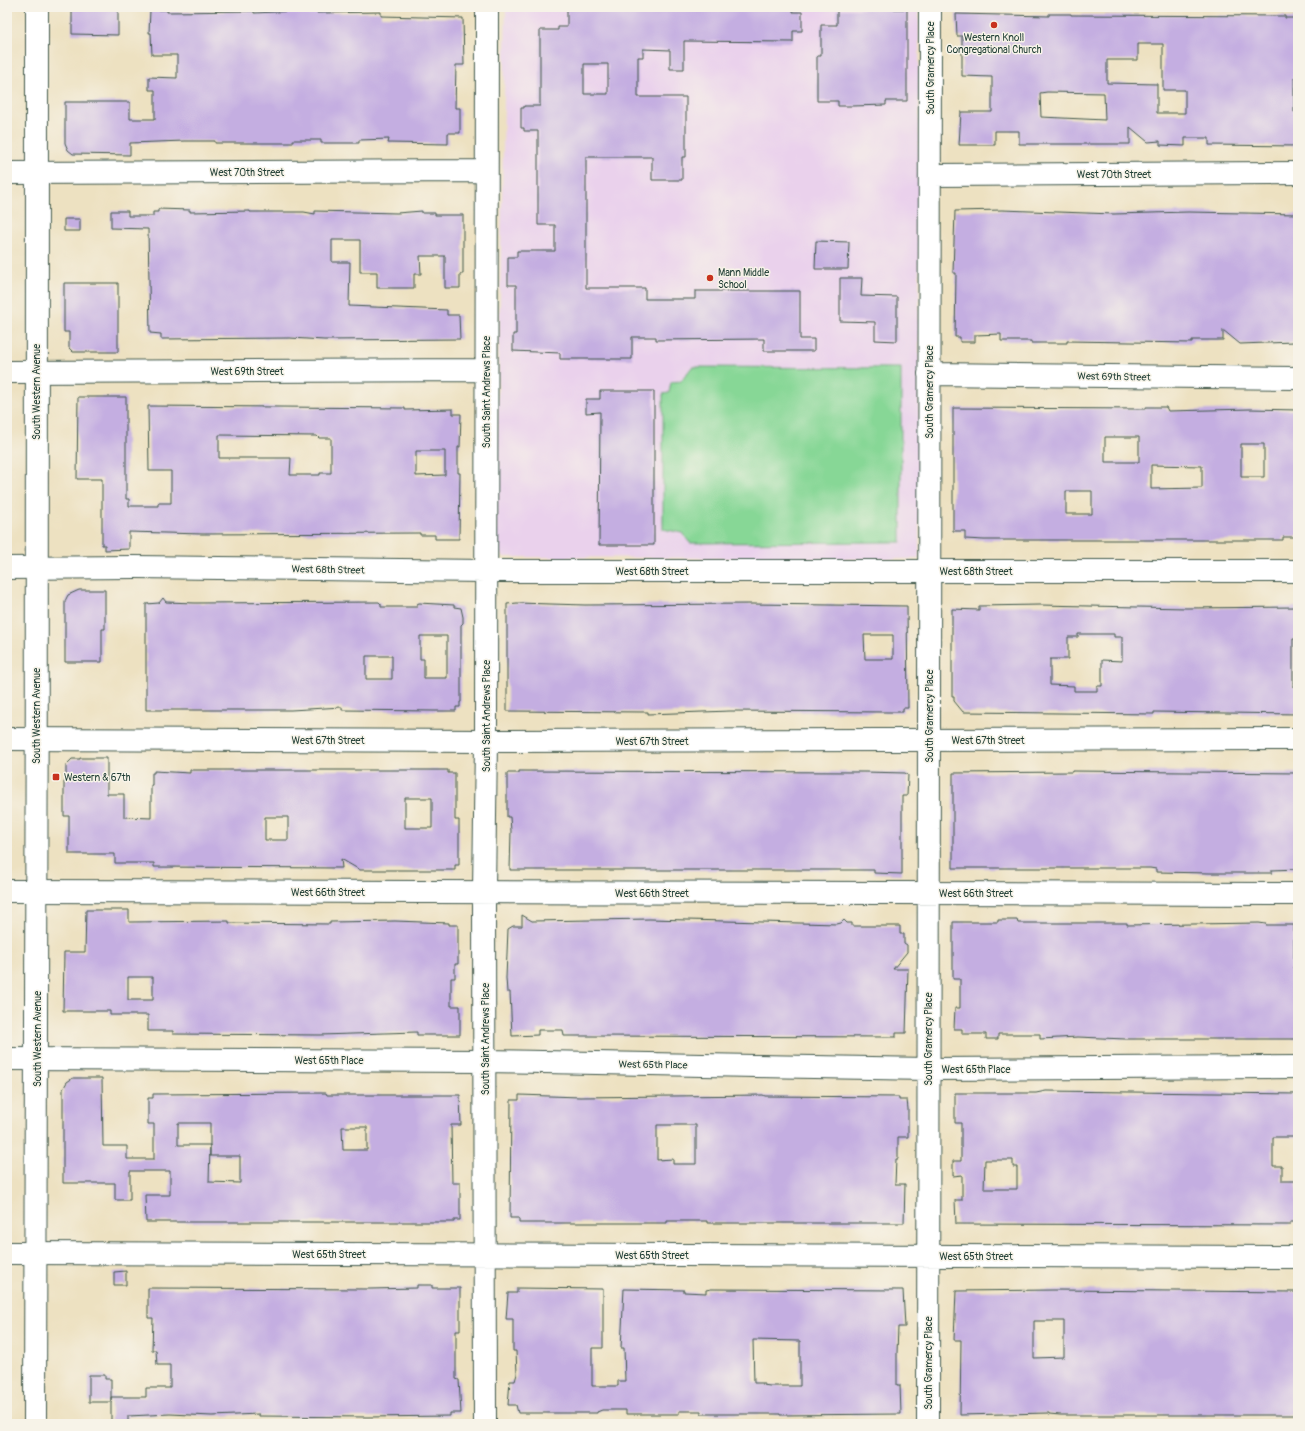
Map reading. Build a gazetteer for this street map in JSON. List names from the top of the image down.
{
  "streets": {
    "street": [
      "South Gramercy Place",
      "West 70th Street",
      "West 69th Street",
      "South Western Avenue",
      "South Saint Andrews Place",
      "West 68th Street",
      "West 67th Street",
      "West 66th Street",
      "West 65th Place",
      "West 65th Street"
    ]
  },
  "crossings": [
    ["South Gramercy Place", "West 70th Street"],
    ["South Gramercy Place", "West 69th Street"],
    ["South Gramercy Place", "West 68th Street"],
    ["South Gramercy Place", "West 67th Street"],
    ["South Gramercy Place", "West 66th Street"],
    ["South Gramercy Place", "West 65th Place"],
    ["South Gramercy Place", "West 65th Street"],
    ["West 70th Street", "South Western Avenue"],
    ["West 70th Street", "South Saint Andrews Place"],
    ["West 69th Street", "South Western Avenue"],
    ["West 69th Street", "South Saint Andrews Place"],
    ["South Western Avenue", "West 68th Street"],
    ["South Western Avenue", "West 67th Street"],
    ["South Western Avenue", "West 66th Street"],
    ["South Western Avenue", "West 65th Place"],
    ["South Western Avenue", "West 65th Street"],
    ["South Saint Andrews Place", "West 68th Street"],
    ["South Saint Andrews Place", "West 67th Street"],
    ["South Saint Andrews Place", "West 66th Street"],
    ["South Saint Andrews Place", "West 65th Place"],
    ["South Saint Andrews Place", "West 65th Street"]
  ],
  "places": {
    "other": ["Western Knoll Congregational Church", "Mann Middle School"],
    "transit": ["Western & 67th"]
  }
}
